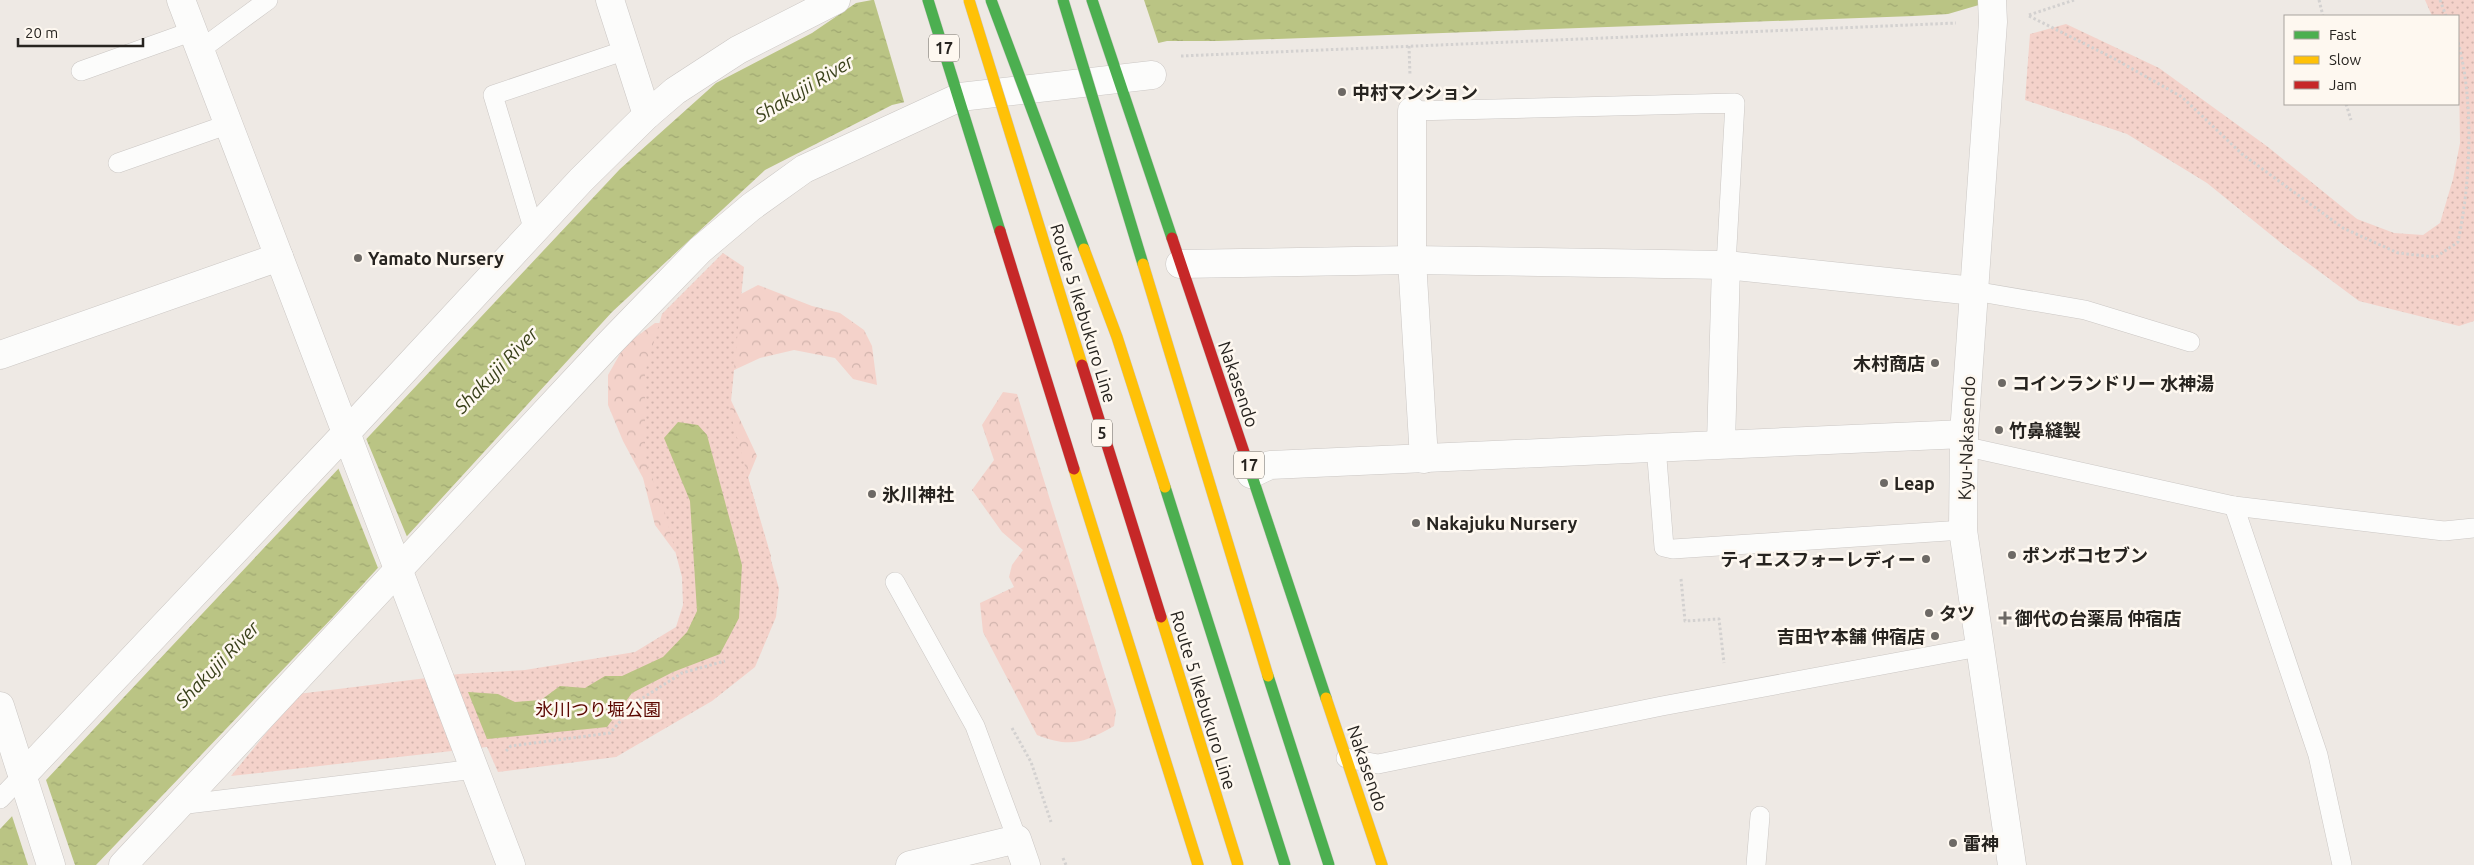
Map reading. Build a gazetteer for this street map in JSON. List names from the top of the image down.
{
  "streets": {
    "highway": [
      "17",
      "Route 5 Ikebukuro Line",
      "Nakasendo",
      "5"
    ],
    "street": ["Kyu-Nakasendo"]
  },
  "water": ["Shakujii River"],
  "parks": ["氷川つり堀公園"],
  "places": {
    "other": [
      "中村マンション",
      "Yamato Nursery",
      "木村商店",
      "コインランドリー 水神湯",
      "竹鼻縫製",
      "Leap",
      "氷川神社",
      "Nakajuku Nursery",
      "ポンポコセブン",
      "ティエスフォーレディー",
      "タツ",
      "吉田ヤ本舗 仲宿店",
      "雷神"
    ],
    "health": ["御代の台薬局 仲宿店"]
  },
  "legend": ["Fast", "Slow", "Jam"],
  "scale_bar": "20 m"
}
